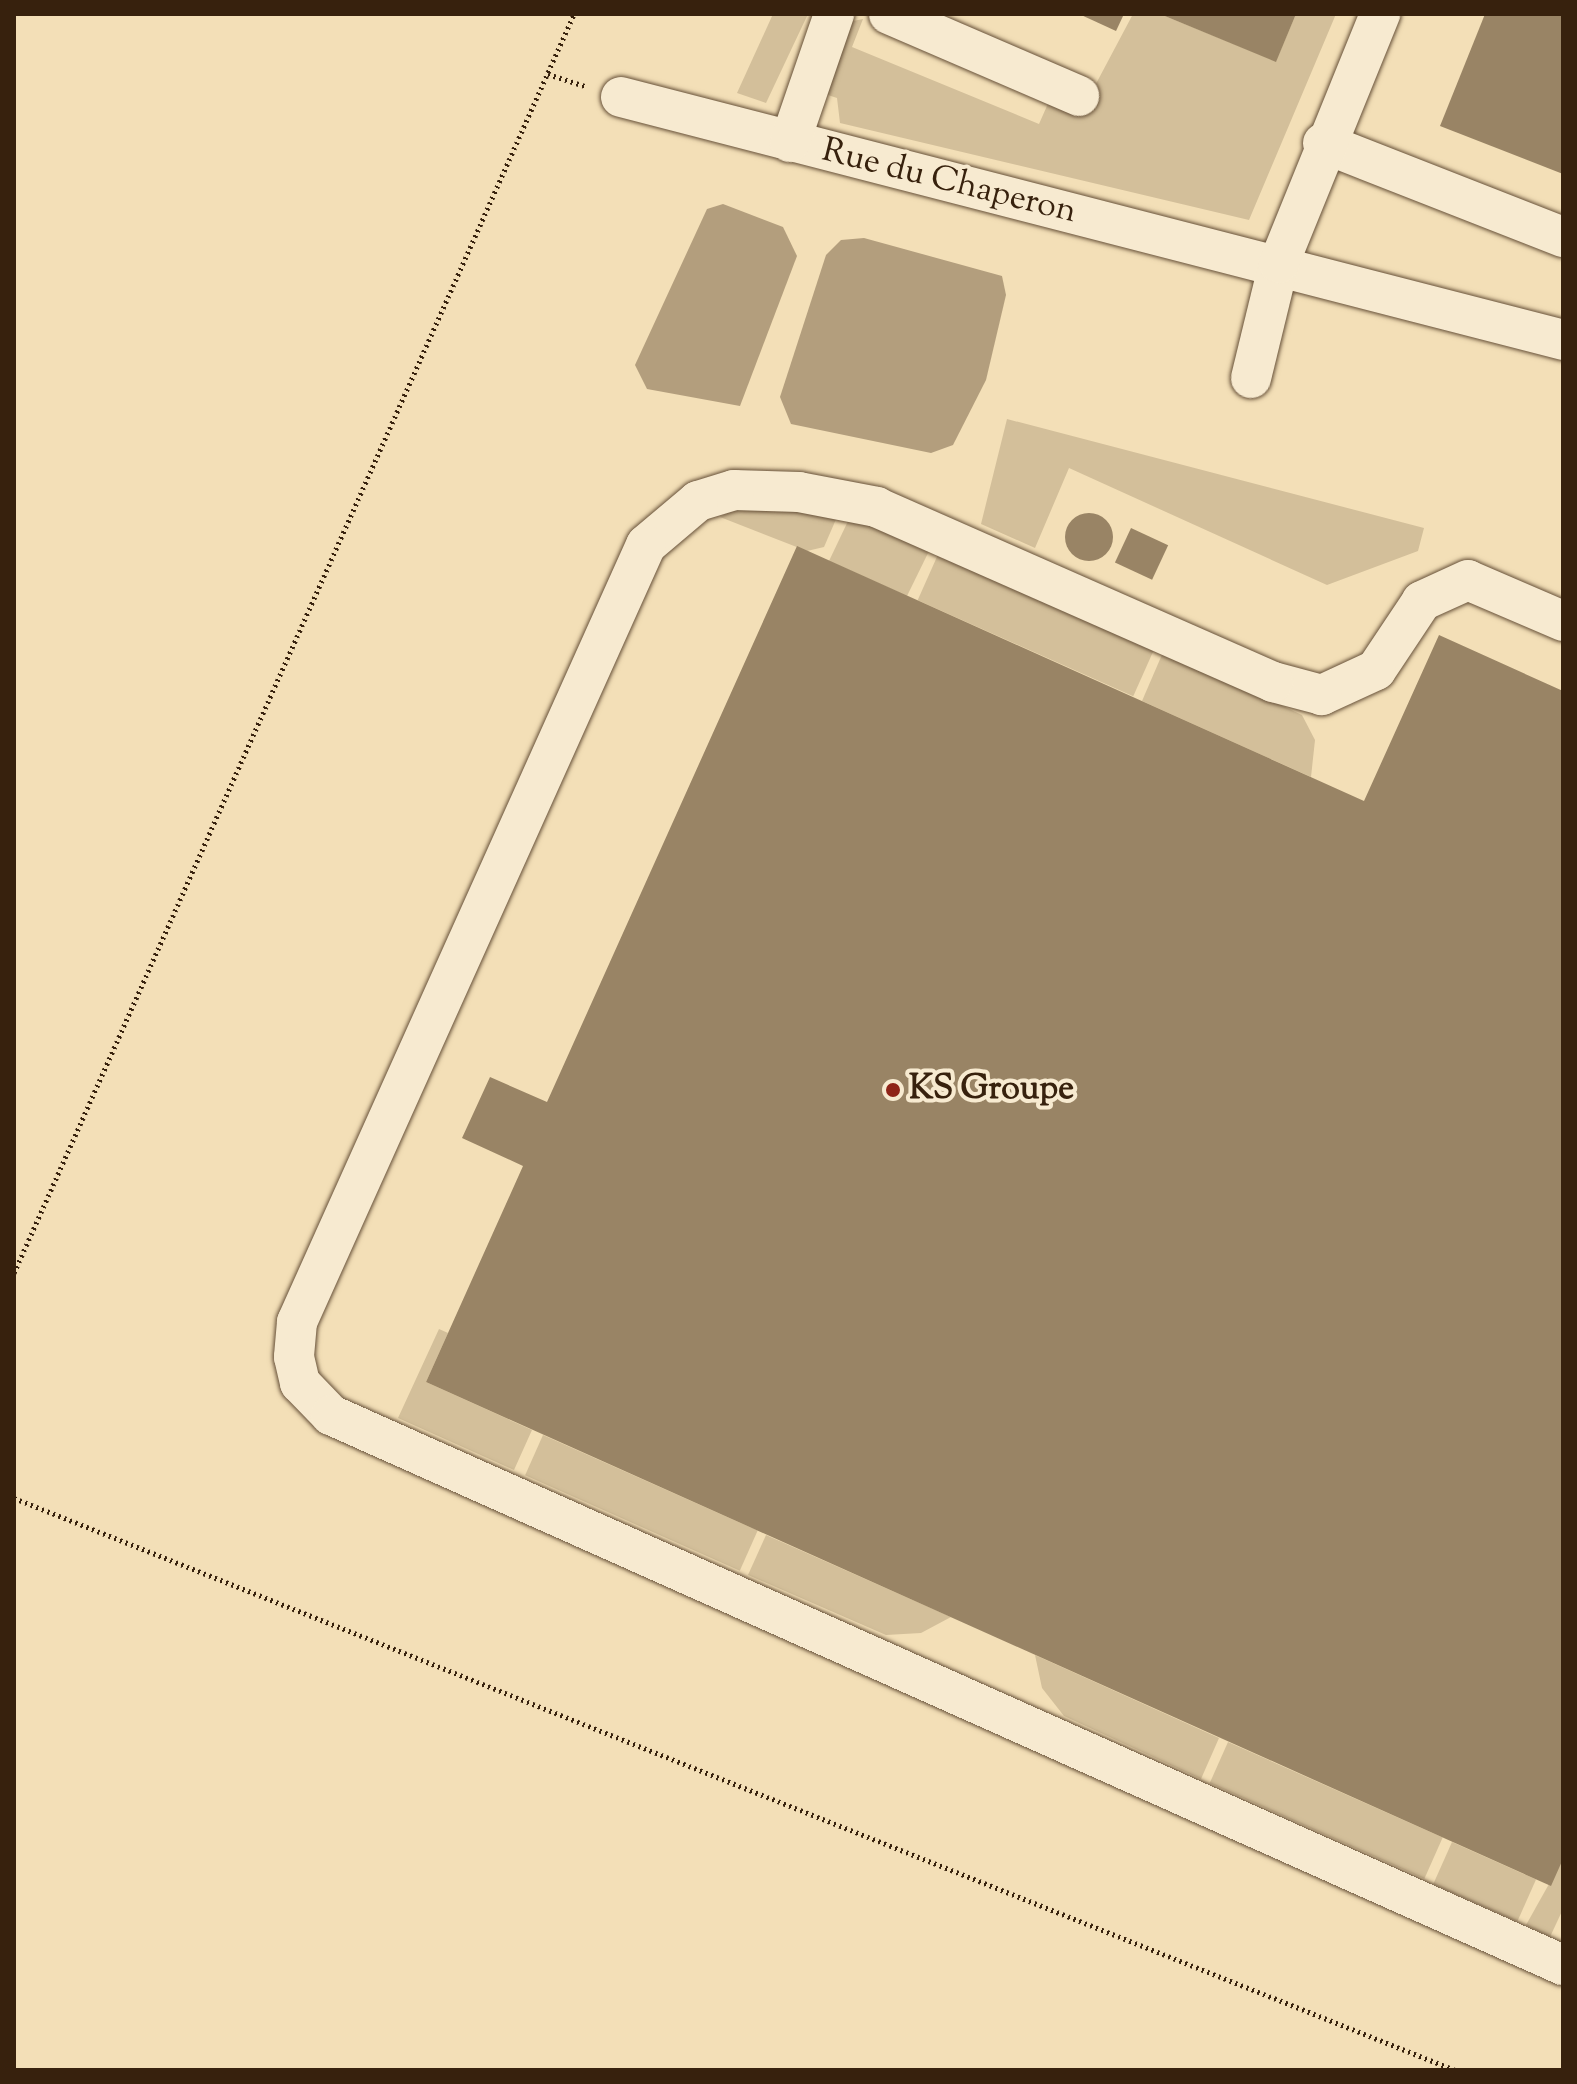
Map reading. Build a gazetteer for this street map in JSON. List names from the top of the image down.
{
  "streets": {
    "street": ["Rue du Chaperon"]
  },
  "places": ["KS Groupe"]
}
